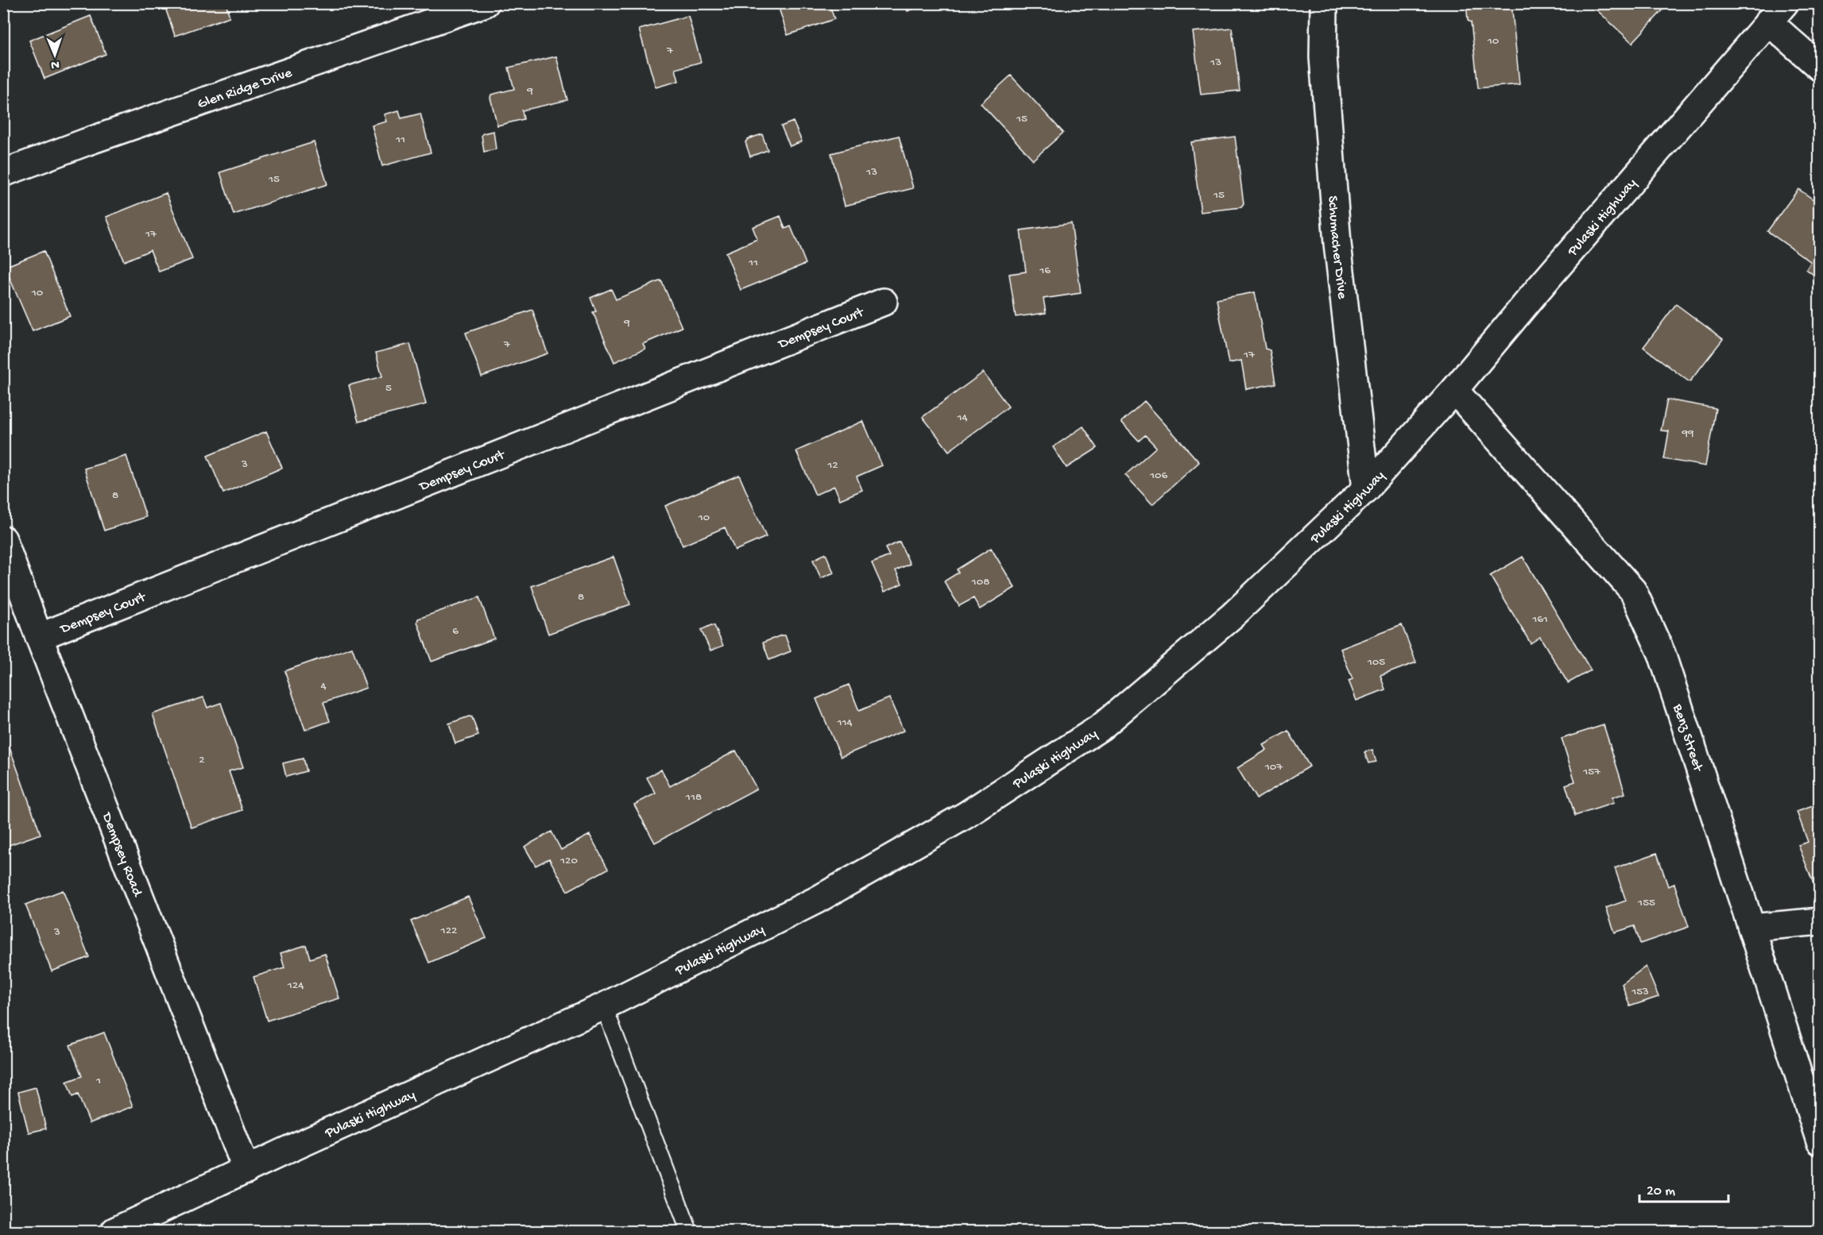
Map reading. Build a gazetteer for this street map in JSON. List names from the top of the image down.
{
  "streets": {
    "street": [
      "Glen Ridge Drive",
      "Pulaski Highway",
      "Schumacher Drive",
      "Dempsey Court",
      "Benz Street",
      "Dempsey Road"
    ]
  },
  "crossings": [
    ["Pulaski Highway", "Schumacher Drive"],
    ["Pulaski Highway", "Benz Street"],
    ["Pulaski Highway", "Dempsey Road"],
    ["Dempsey Court", "Dempsey Road"]
  ],
  "house_numbers": [
    "10",
    "7",
    "13",
    "9",
    "15",
    "11",
    "13",
    "15",
    "15",
    "17",
    "11",
    "16",
    "10",
    "9",
    "7",
    "17",
    "5",
    "14",
    "99",
    "3",
    "12",
    "106",
    "8",
    "10",
    "108",
    "8",
    "161",
    "6",
    "105",
    "4",
    "114",
    "2",
    "107",
    "157",
    "118",
    "120",
    "155",
    "122",
    "3",
    "124",
    "153",
    "1"
  ],
  "scale_bar": "20 m",
  "north": "bottom"
}
